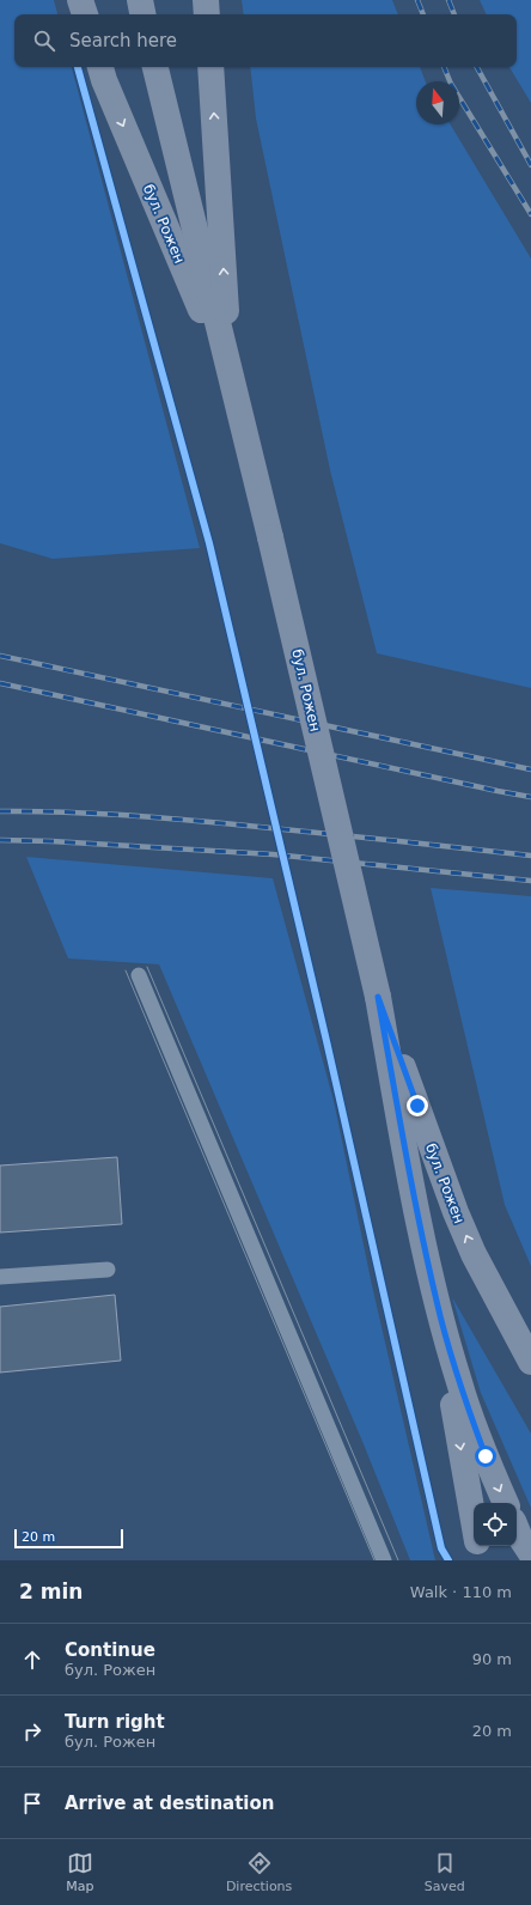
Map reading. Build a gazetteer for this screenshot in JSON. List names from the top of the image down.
{
  "streets": {
    "main road": ["бул. Рожен"]
  },
  "scale_bar": "20 m",
  "north": "top",
  "page": {
    "search": "Search here",
    "scale": "20 m",
    "heading": ["2 min", "Walk · 110 m"],
    "list": [
      ["Continue", "бул. Рожен", "90 m"],
      ["Turn right", "бул. Рожен", "20 m"],
      "Arrive at destination"
    ],
    "nav": ["Map", "Directions", "Saved"]
  }
}
